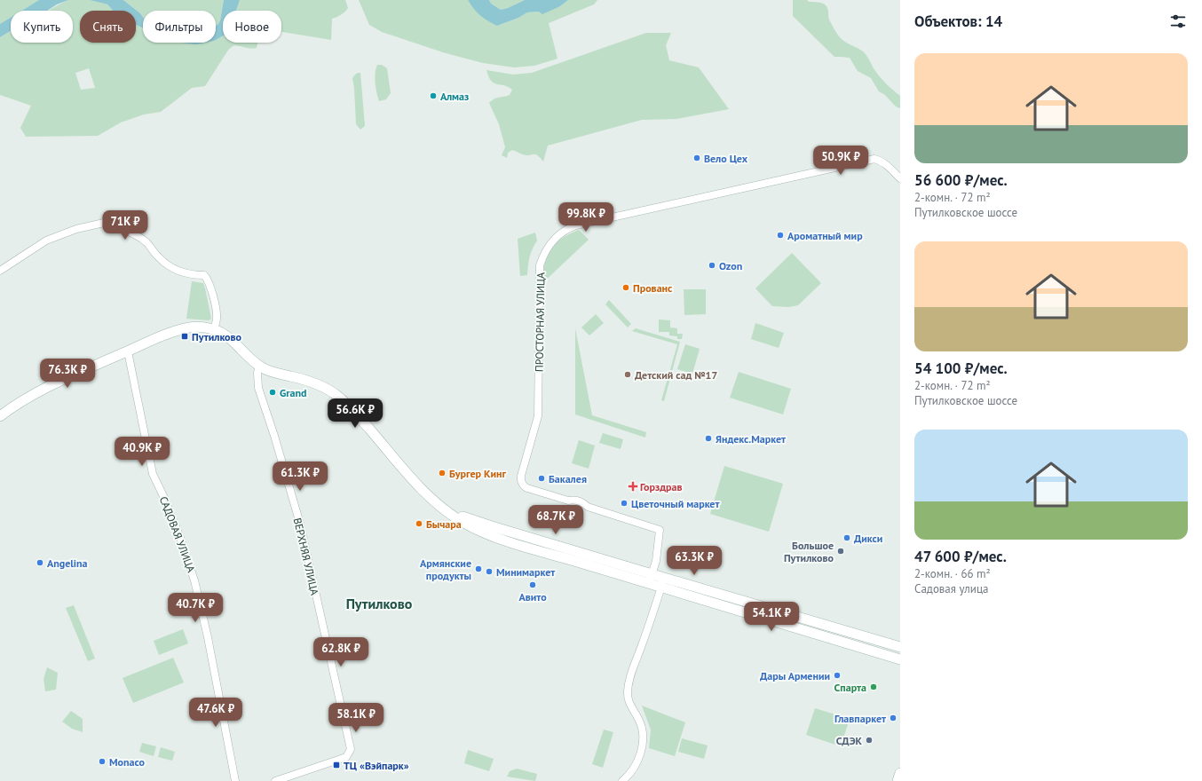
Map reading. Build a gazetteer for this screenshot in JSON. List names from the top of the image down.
{
  "streets": {
    "street": ["ПРОСТОРНАЯ УЛИЦА", "САДОВАЯ УЛИЦА", "ВЕРХНЯЯ УЛИЦА"]
  },
  "districts": ["Путилково"],
  "places": {
    "other": [
      "Алмаз",
      "Вело Цех",
      "Ароматный мир",
      "Ozon",
      "Прованс",
      "Детский сад №17",
      "Grand",
      "Яндекс.Маркет",
      "Бургер Кинг",
      "Бакалея",
      "Цветочный маркет",
      "Бычара",
      "Дикси",
      "Большое Путилково",
      "Angelina",
      "Армянские продукты",
      "Минимаркет",
      "Авито",
      "Дары Армении",
      "Спарта",
      "Главпаркет",
      "СДЭК",
      "Monaco"
    ],
    "transit": ["Путилково", "ТЦ «Вэйпарк»"],
    "health": ["Горздрав"]
  },
  "page": {
    "heading": "Объектов: 14",
    "chip": [
      "Купить",
      "Снять",
      "Фильтры",
      "Новое"
    ],
    "list": [
      {
        "name": "56 600 ₽/мес.",
        "note": "2-комн. · 72 m² · Путилковское шоссе"
      },
      {
        "name": "54 100 ₽/мес.",
        "note": "2-комн. · 72 m² · Путилковское шоссе"
      },
      {
        "name": "47 600 ₽/мес.",
        "note": "2-комн. · 66 m² · Садовая улица"
      }
    ],
    "price": [
      "50.9K ₽",
      "99.8K ₽",
      "71K ₽",
      "76.3K ₽",
      "56.6K ₽",
      "40.9K ₽",
      "61.3K ₽",
      "68.7K ₽",
      "63.3K ₽",
      "40.7K ₽",
      "54.1K ₽",
      "62.8K ₽",
      "47.6K ₽",
      "58.1K ₽"
    ]
  }
}
